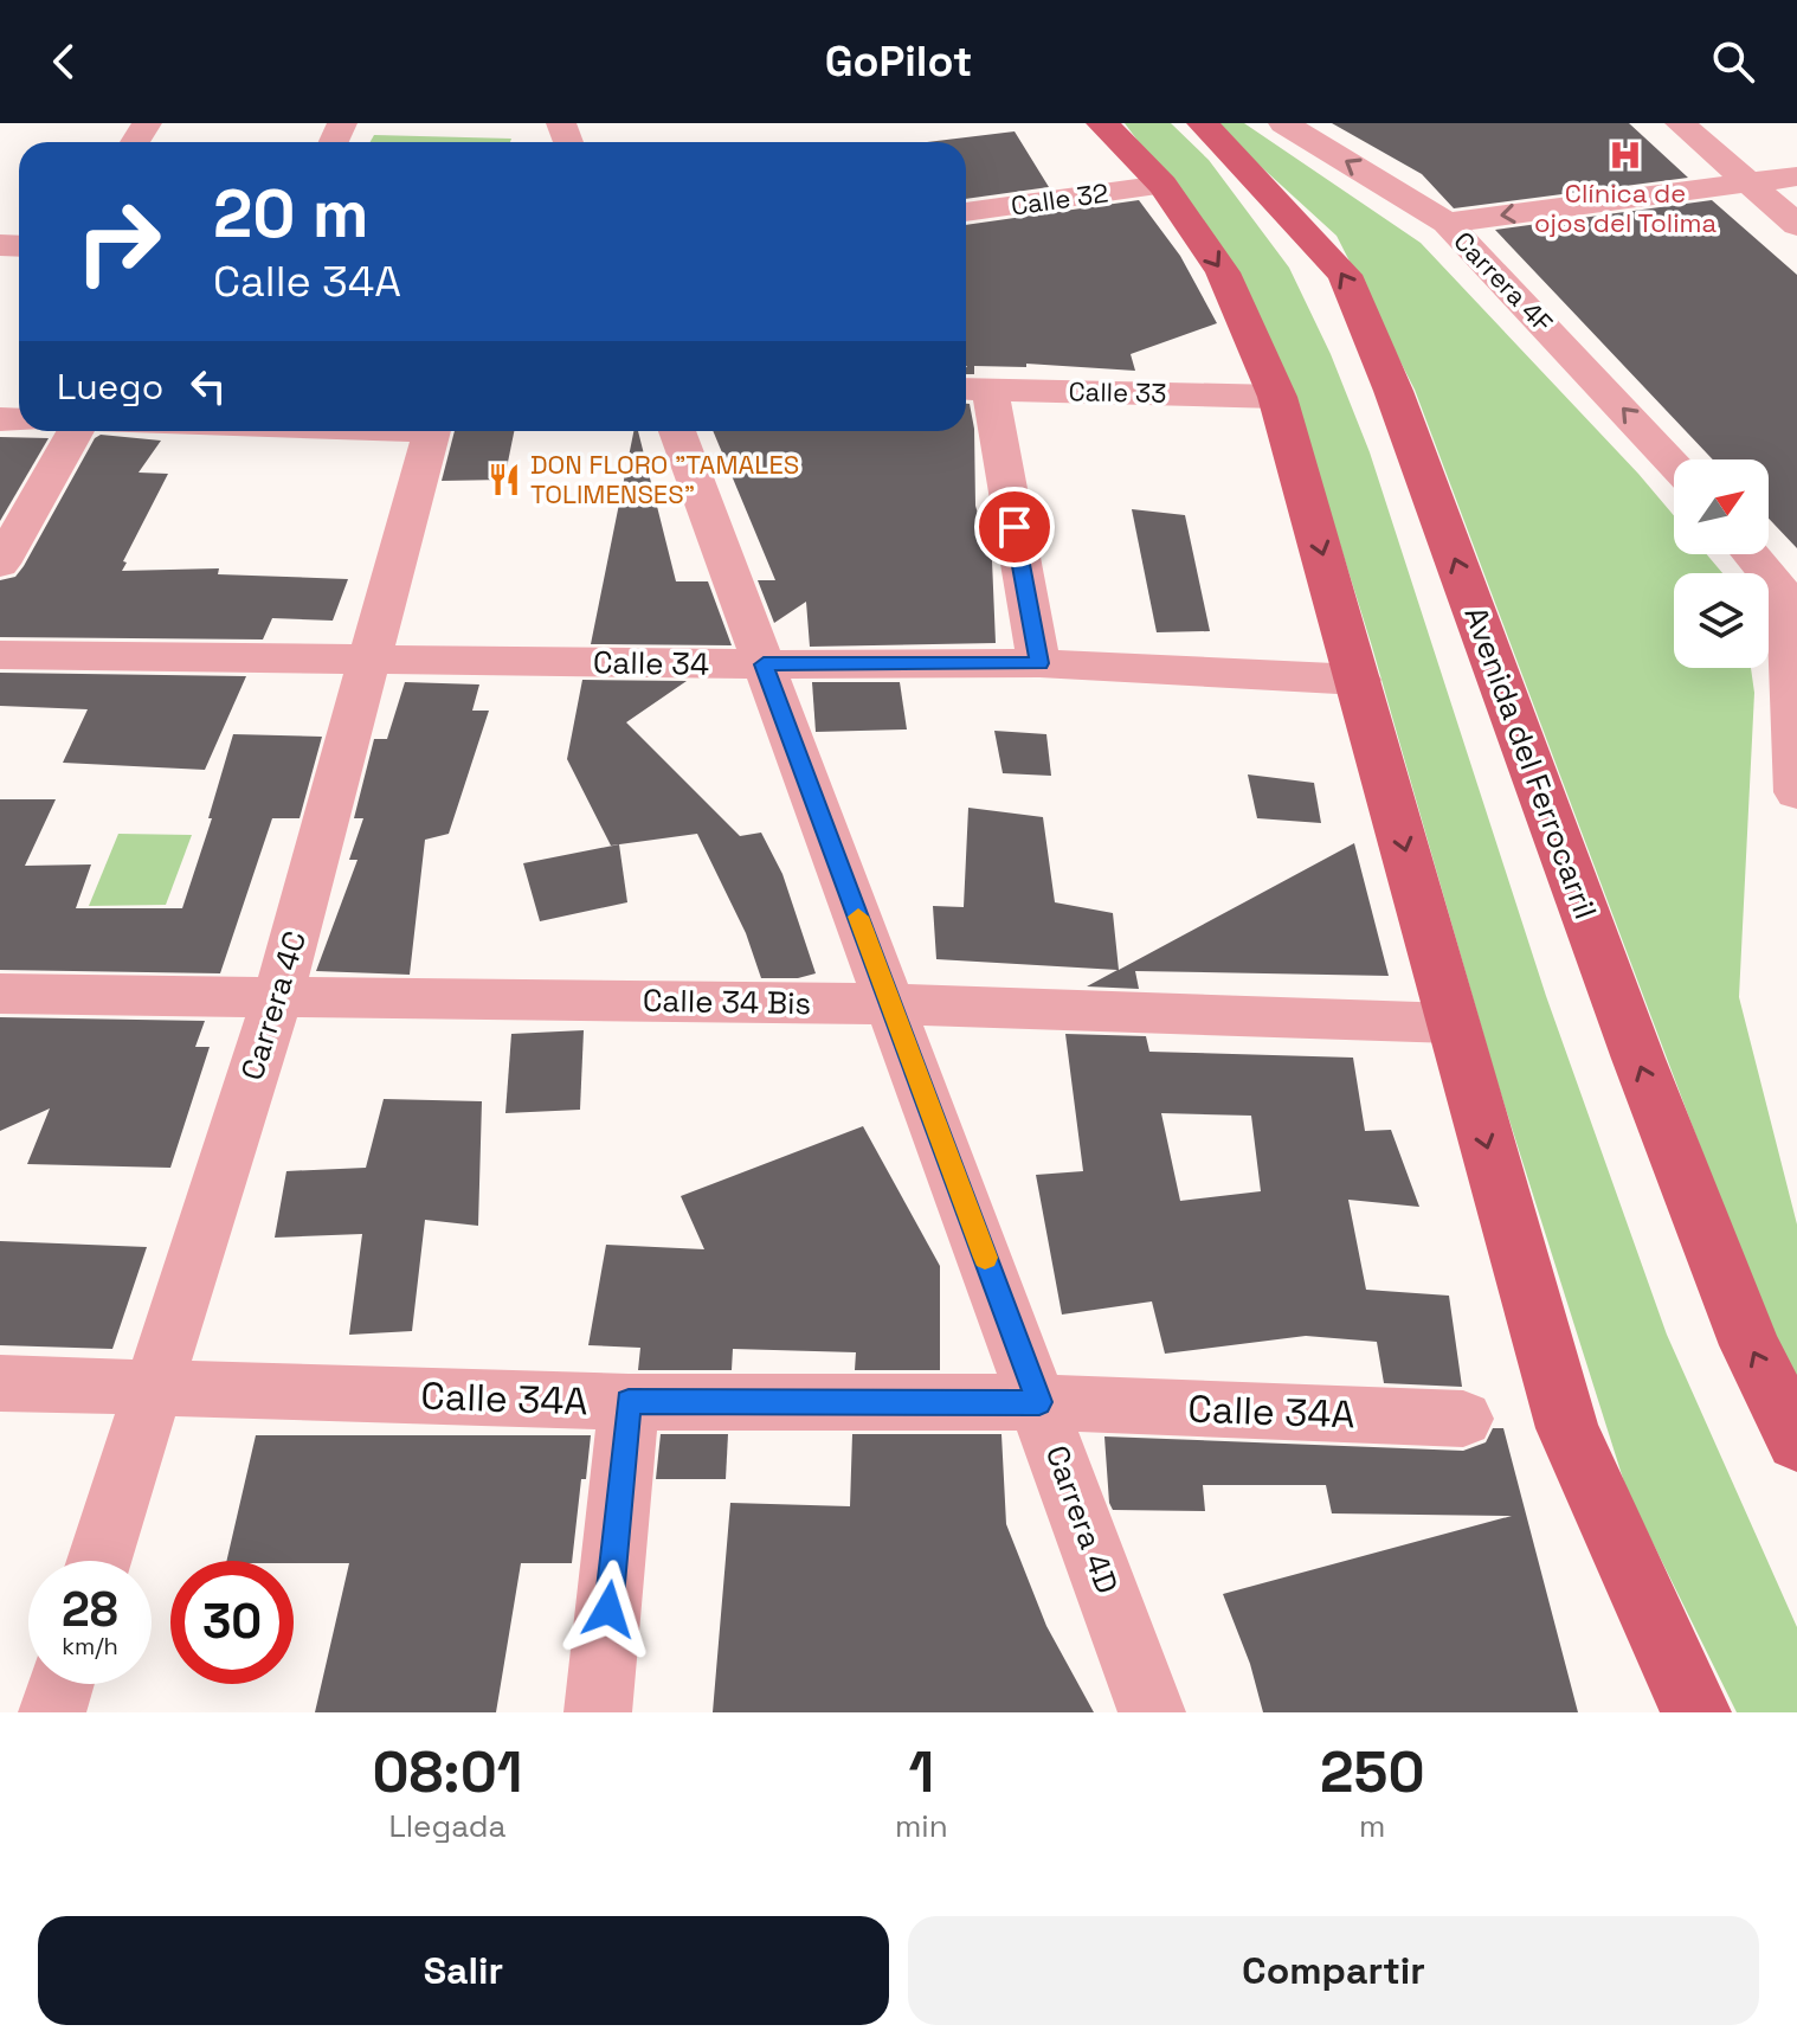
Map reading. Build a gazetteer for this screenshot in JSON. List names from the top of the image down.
{
  "streets": {
    "main road": ["Avenida del Ferrocarril"],
    "street": [
      "Calle 32",
      "Carrera 4F",
      "Calle 33",
      "Calle 34",
      "Calle 34 Bis",
      "Carrera 4C",
      "Calle 34A",
      "Carrera 4D"
    ]
  },
  "crossings": [
    ["Calle 34", "Carrera 4C"],
    ["Calle 34", "Carrera 4D"],
    ["Calle 34 Bis", "Carrera 4C"],
    ["Calle 34 Bis", "Carrera 4D"],
    ["Carrera 4C", "Calle 34A"],
    ["Calle 34A", "Carrera 4D"]
  ],
  "one_way": ["Carrera 4F"],
  "places": {
    "hospital": ["Clínica de ojos del Tolima"],
    "restaurant": ["DON FLORO \"TAMALES TOLIMENSES\""]
  },
  "north": "top right",
  "page": {
    "header": "GoPilot",
    "turn": ["20 m", "Calle 34A"],
    "then": "Luego",
    "speed": "28 km/h",
    "limit": "30",
    "eta": [
      "08:01",
      "Llegada",
      "1",
      "min",
      "250",
      "m"
    ],
    "buttons": ["Salir", "Compartir"]
  }
}
